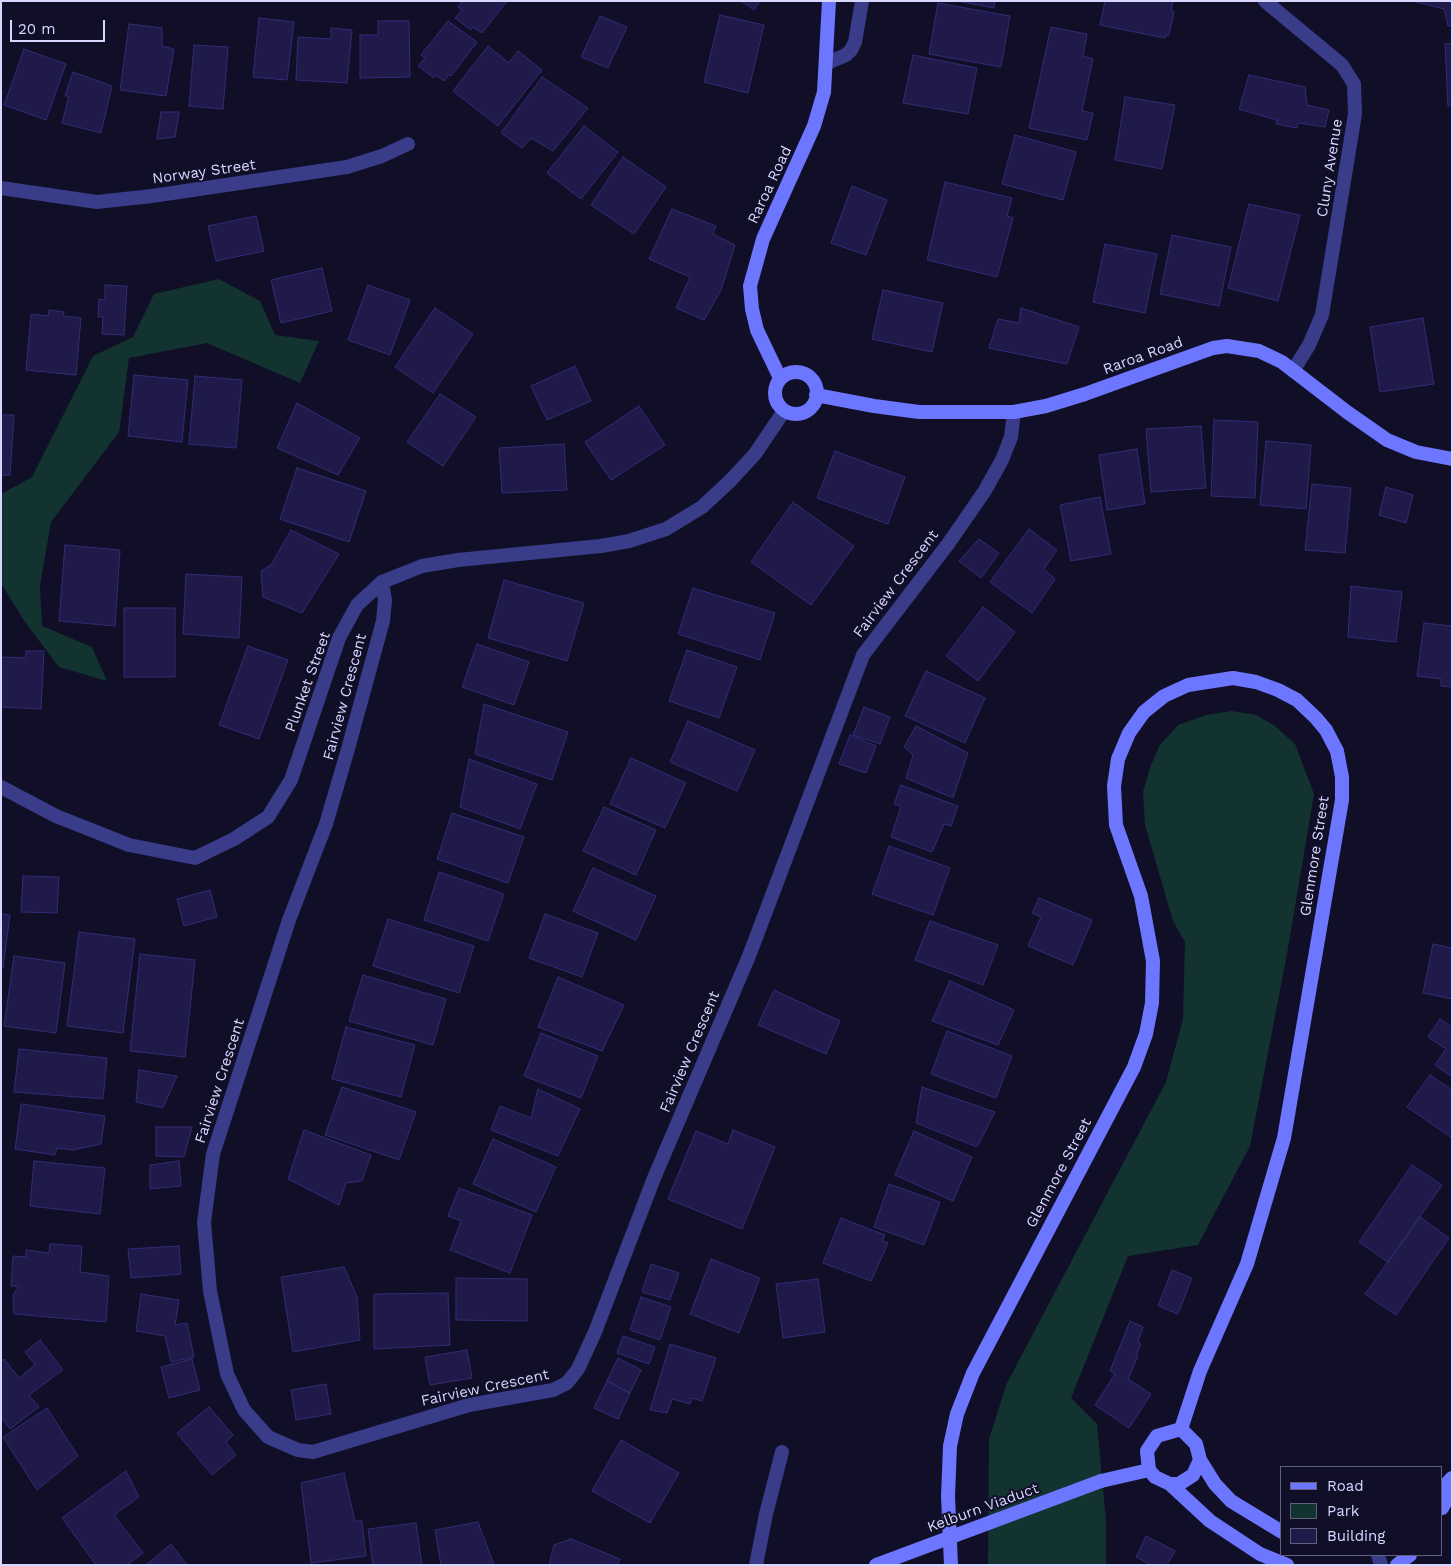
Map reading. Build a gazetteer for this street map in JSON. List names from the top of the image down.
{
  "streets": {
    "main road": ["Raroa Road", "Glenmore Street", "Kelburn Viaduct"],
    "street": [
      "Cluny Avenue",
      "Norway Street",
      "Fairview Crescent",
      "Plunket Street"
    ]
  },
  "crossings": [
    ["Cluny Avenue", "Raroa Road"],
    ["Raroa Road", "Fairview Crescent"],
    ["Raroa Road", "Plunket Street"],
    ["Fairview Crescent", "Plunket Street"],
    ["Glenmore Street", "Kelburn Viaduct"]
  ],
  "legend": ["Road", "Park", "Building"],
  "scale_bar": "20 m"
}
